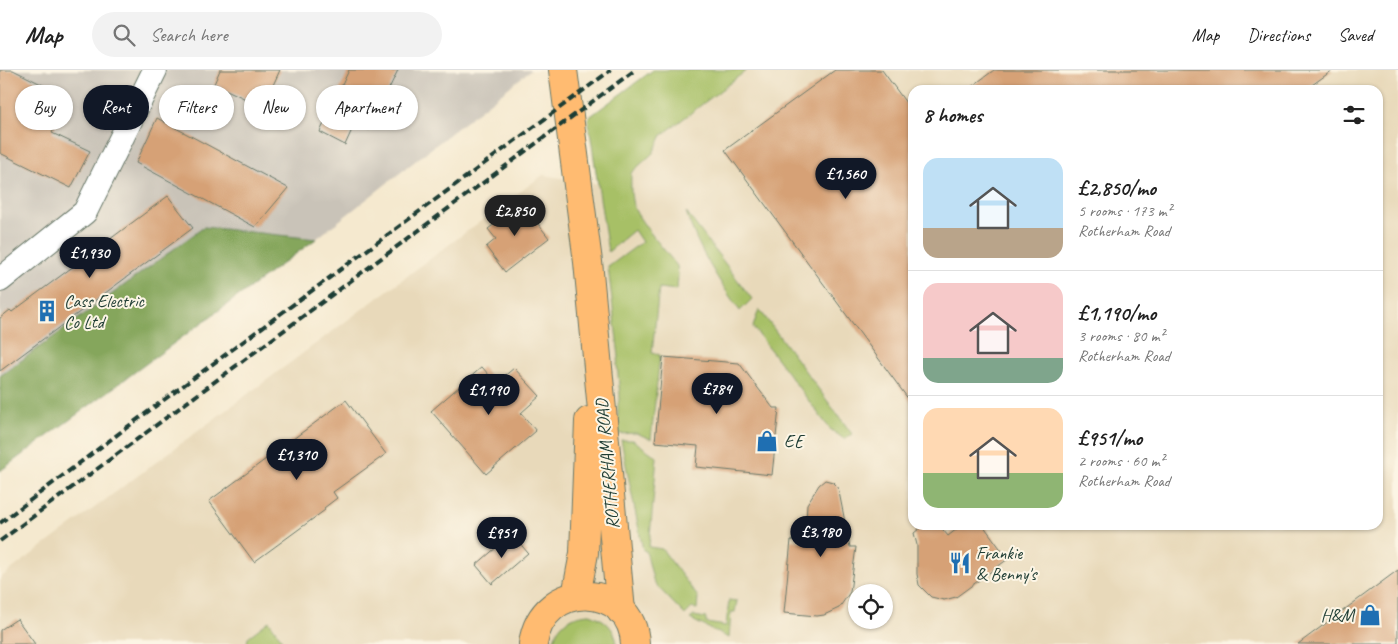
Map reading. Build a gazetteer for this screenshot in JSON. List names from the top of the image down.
{
  "streets": {
    "main road": ["ROTHERHAM ROAD"]
  },
  "places": {
    "building": ["Cass Electric Co Ltd"],
    "shop": ["EE", "H&M"],
    "restaurant": ["Frankie & Benny's"]
  },
  "page": {
    "header": "Map",
    "search": "Search here",
    "nav": ["Map", "Directions", "Saved"],
    "chip": [
      "Buy",
      "Rent",
      "Filters",
      "New",
      "Apartment"
    ],
    "heading": "8 homes",
    "list": [
      {
        "name": "£2,850/mo",
        "note": "5 rooms · 173 m² · Rotherham Road"
      },
      {
        "name": "£1,190/mo",
        "note": "3 rooms · 80 m² · Rotherham Road"
      },
      {
        "name": "£951/mo",
        "note": "2 rooms · 60 m² · Rotherham Road"
      }
    ],
    "price": [
      "£1,560",
      "£2,850",
      "£1,930",
      "£784",
      "£1,190",
      "£1,310",
      "£3,180",
      "£951"
    ]
  }
}
